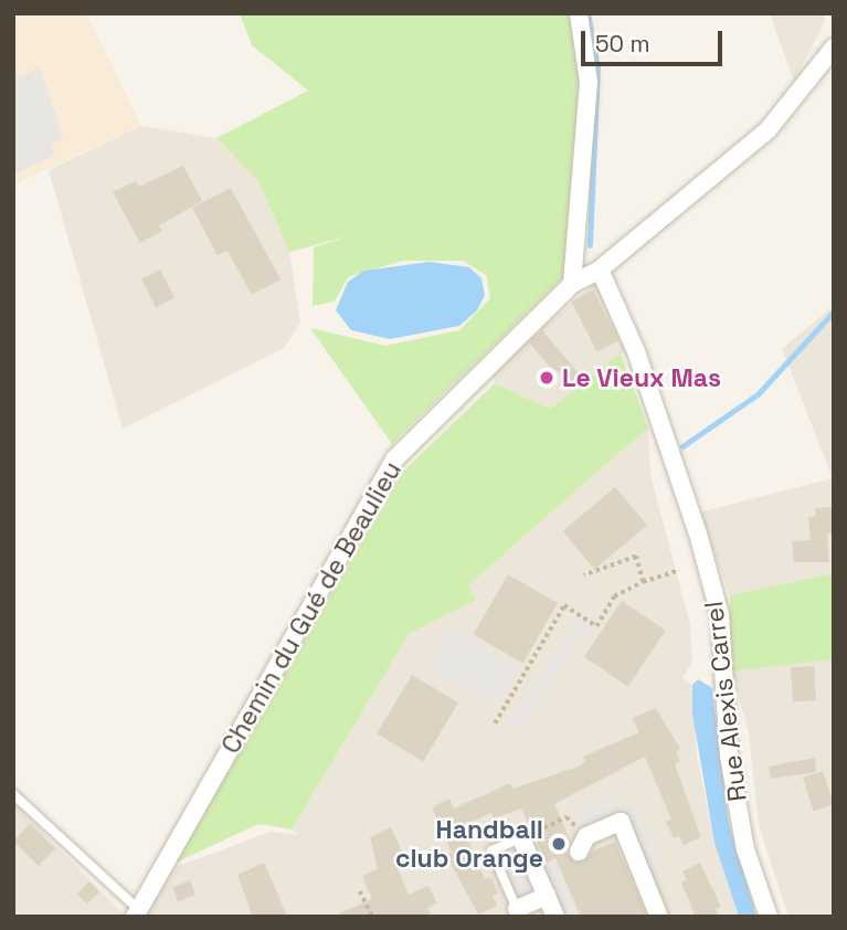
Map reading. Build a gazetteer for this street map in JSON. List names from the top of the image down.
{
  "streets": {
    "street": ["Chemin du Gué de Beaulieu", "Rue Alexis Carrel"]
  },
  "crossings": [
    ["Chemin du Gué de Beaulieu", "Rue Alexis Carrel"]
  ],
  "places": ["Le Vieux Mas", "Handball club Orange"],
  "scale_bar": "50 m"
}
